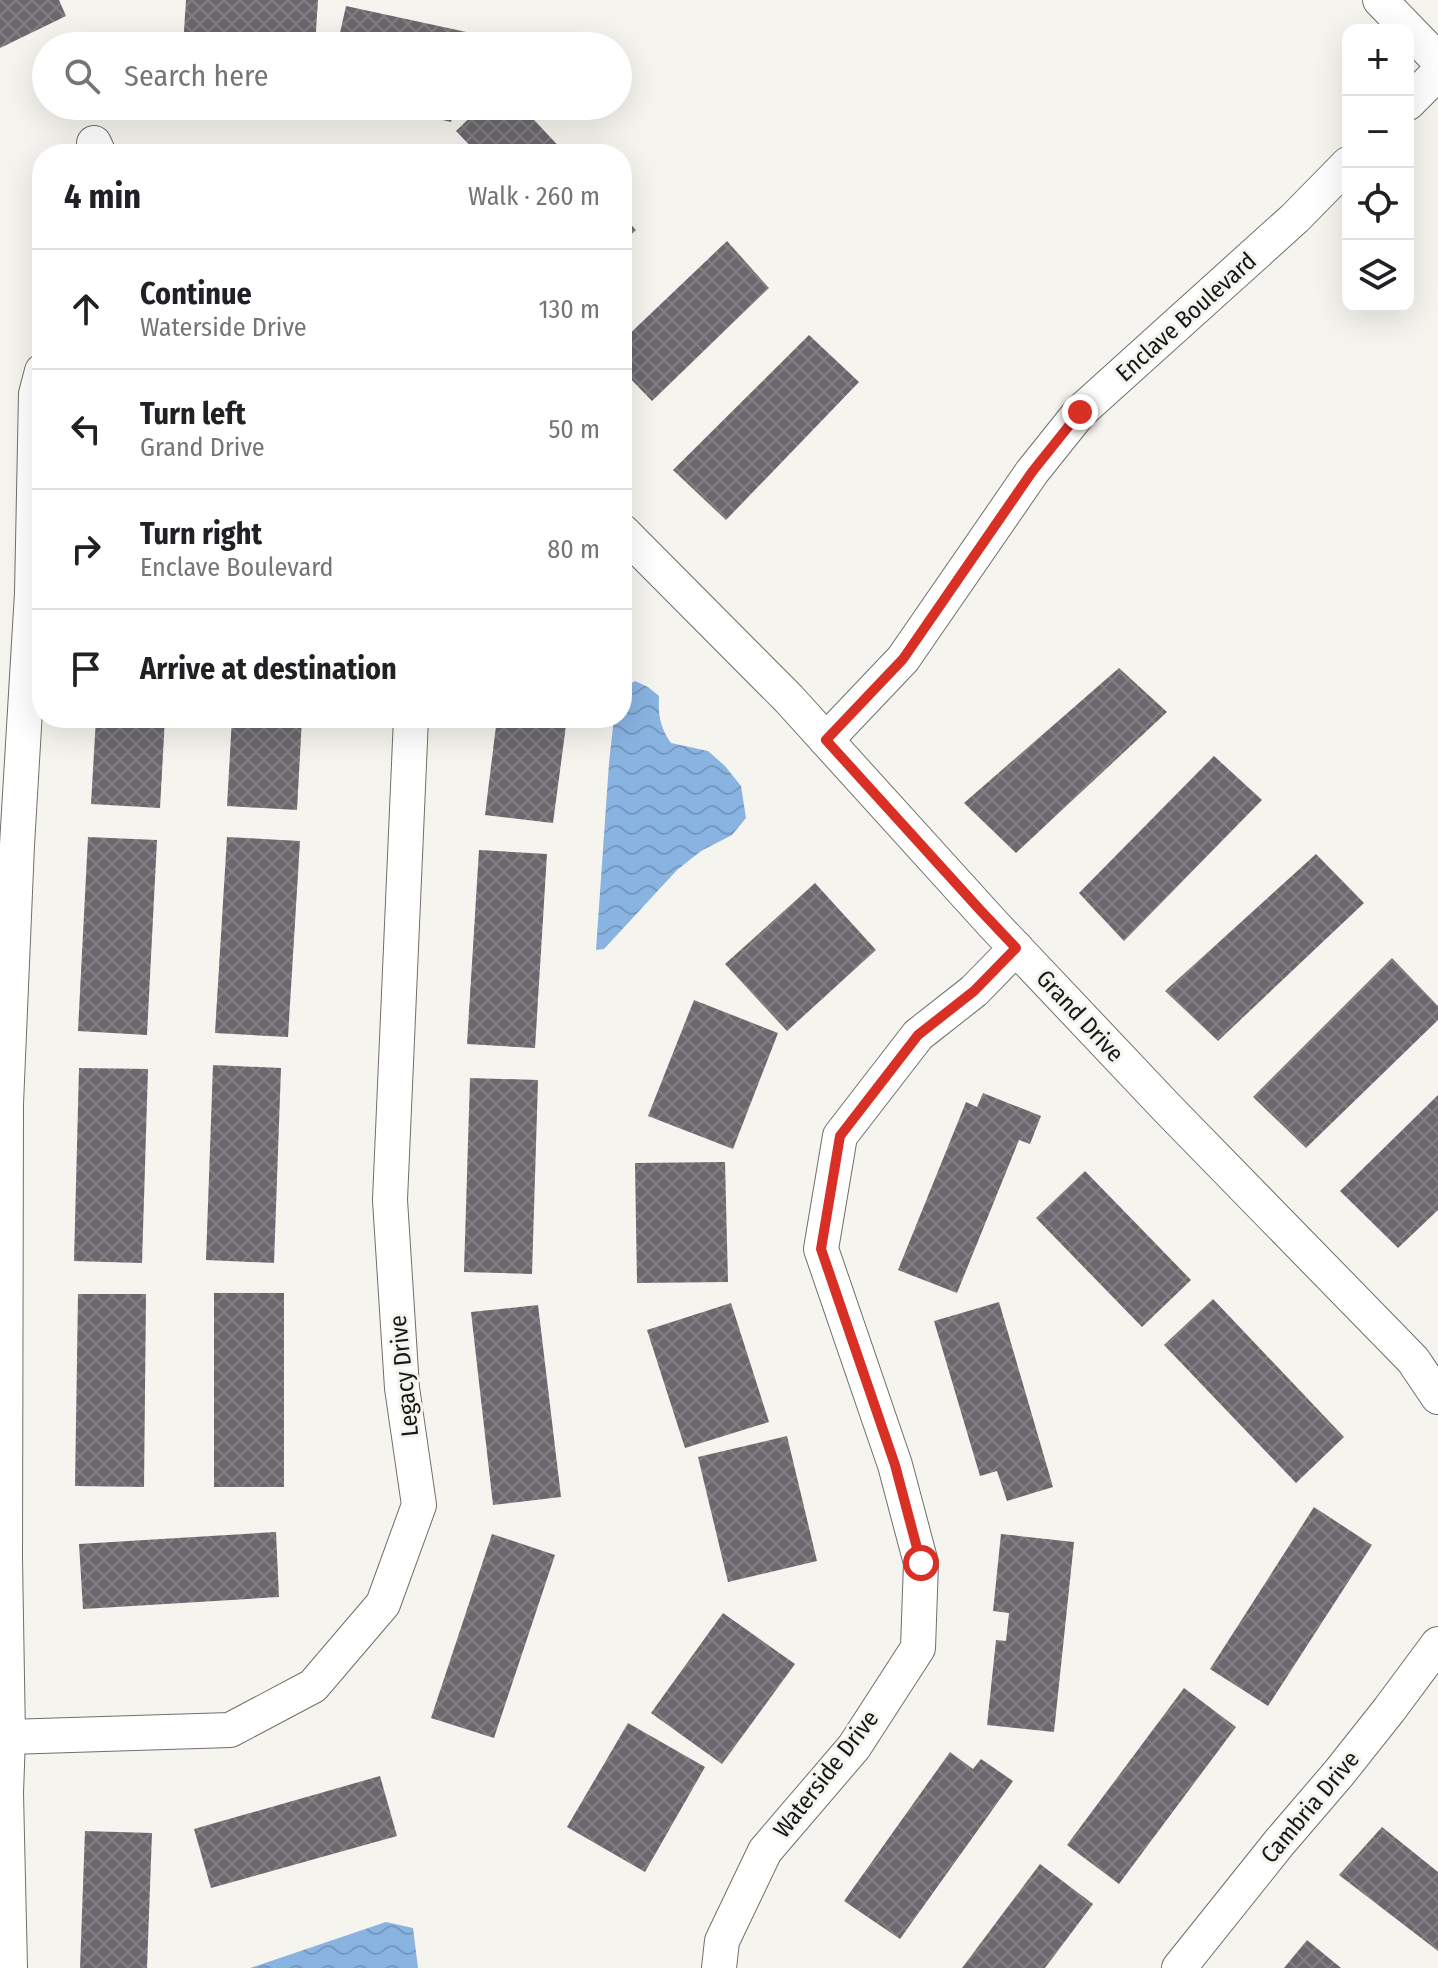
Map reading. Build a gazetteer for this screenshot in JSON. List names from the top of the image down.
{
  "streets": {
    "street": [
      "Enclave Boulevard",
      "Grand Drive",
      "Legacy Drive",
      "Waterside Drive",
      "Cambria Drive"
    ]
  },
  "crossings": [
    ["Enclave Boulevard", "Grand Drive"],
    ["Grand Drive", "Waterside Drive"]
  ],
  "page": {
    "map_buttons": ["+", "−"],
    "search": "Search here",
    "heading": ["4 min", "Walk · 260 m"],
    "list": [
      ["Continue", "Waterside Drive", "130 m"],
      ["Turn left", "Grand Drive", "50 m"],
      ["Turn right", "Enclave Boulevard", "80 m"],
      "Arrive at destination"
    ]
  }
}
